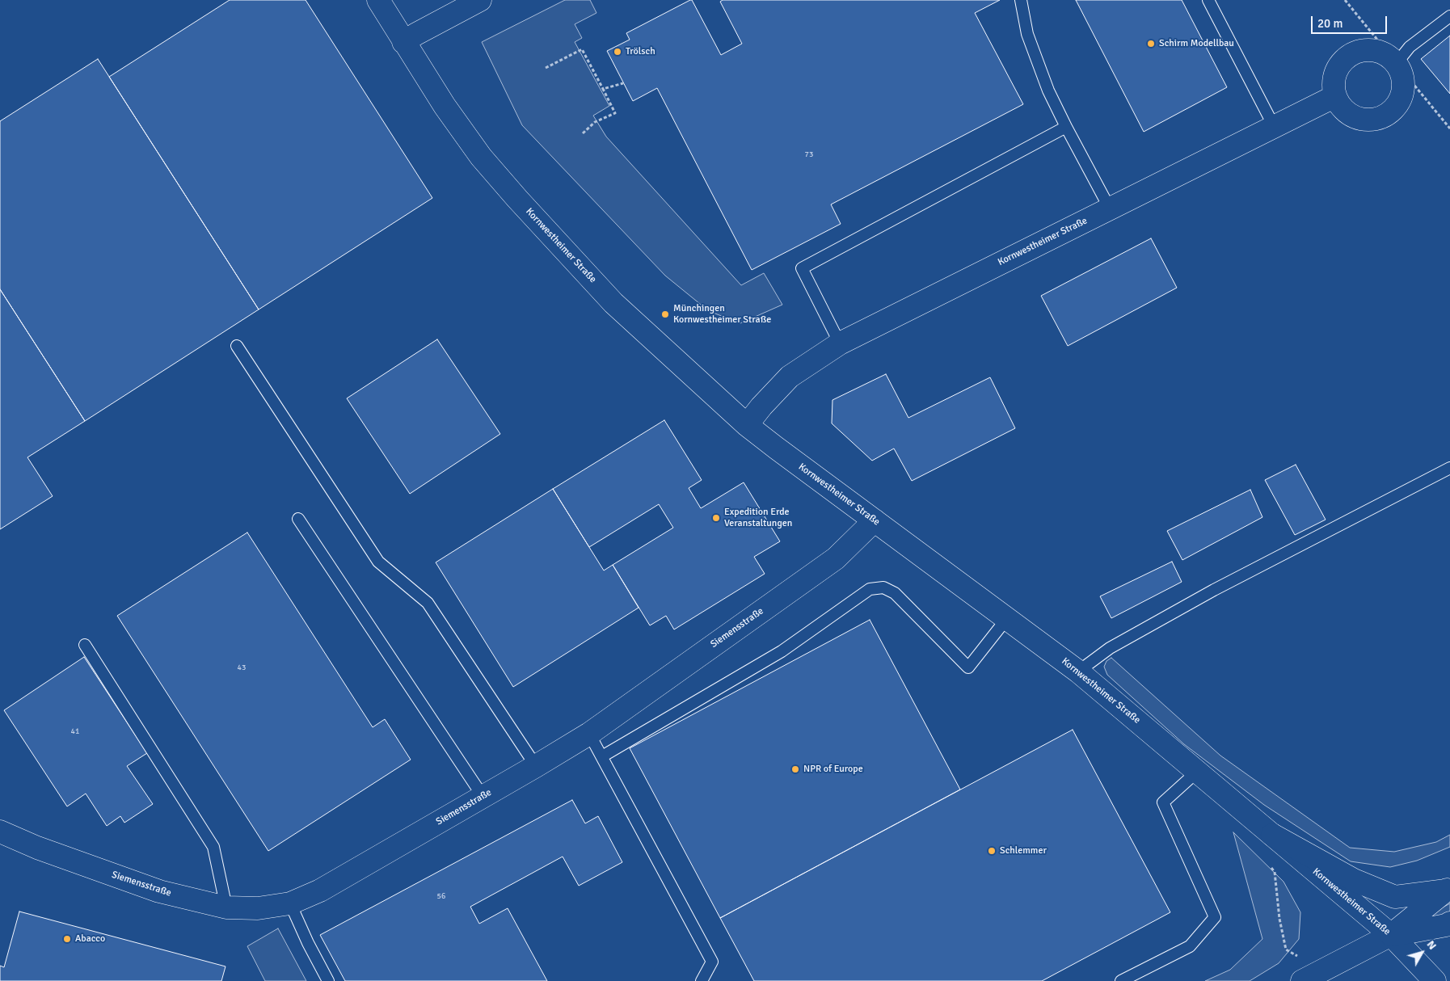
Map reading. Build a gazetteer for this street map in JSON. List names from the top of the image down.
{
  "streets": {
    "main road": ["Kornwestheimer Straße", "Siemensstraße"]
  },
  "crossings": [
    ["Kornwestheimer Straße", "Siemensstraße"]
  ],
  "places": [
    "Schirm Modellbau",
    "Trölsch",
    "Münchingen Kornwestheimer Straße",
    "Expedition Erde Veranstaltungen",
    "NPR of Europe",
    "Schlemmer",
    "Abacco"
  ],
  "house_numbers": [
    "73",
    "43",
    "41",
    "56"
  ],
  "scale_bar": "20 m",
  "north": "top right"
}
